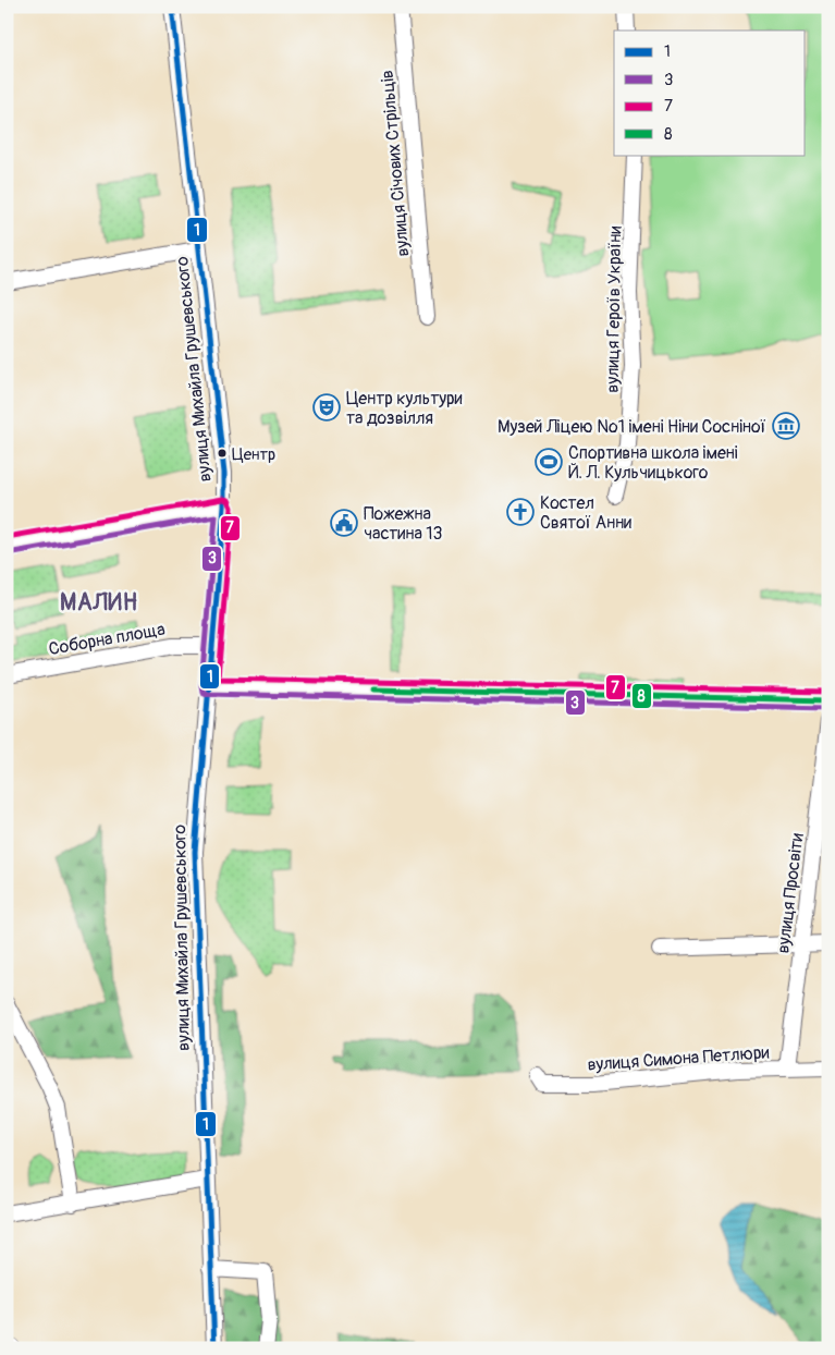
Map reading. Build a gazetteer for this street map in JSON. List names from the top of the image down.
{
  "streets": {
    "street": [
      "вулиця Січових Стрільців",
      "вулиця Героїв України",
      "вулиця Михайла Грушевського",
      "Соборна площа",
      "вулиця Просвіти",
      "вулиця Симона Петлюри"
    ]
  },
  "crossings": [
    ["вулиця Михайла Грушевського", "Соборна площа"],
    ["вулиця Просвіти", "вулиця Симона Петлюри"]
  ],
  "districts": ["МАЛИН"],
  "places": {
    "theatre": ["Центр культури та дозвілля"],
    "museum": ["Музей Ліцею №1 імені Ніни Сосніної"],
    "other": ["Центр"],
    "sports": ["Спортивна школа імені Й. Л. Кульчицького"],
    "church": ["Костел Святої Анни"],
    "public building": ["Пожежна частина 13"]
  },
  "lines": [
    "transit line 1",
    "transit line 7",
    "transit line 3",
    "transit line 8"
  ],
  "legend": [
    "1",
    "3",
    "7",
    "8"
  ]
}
